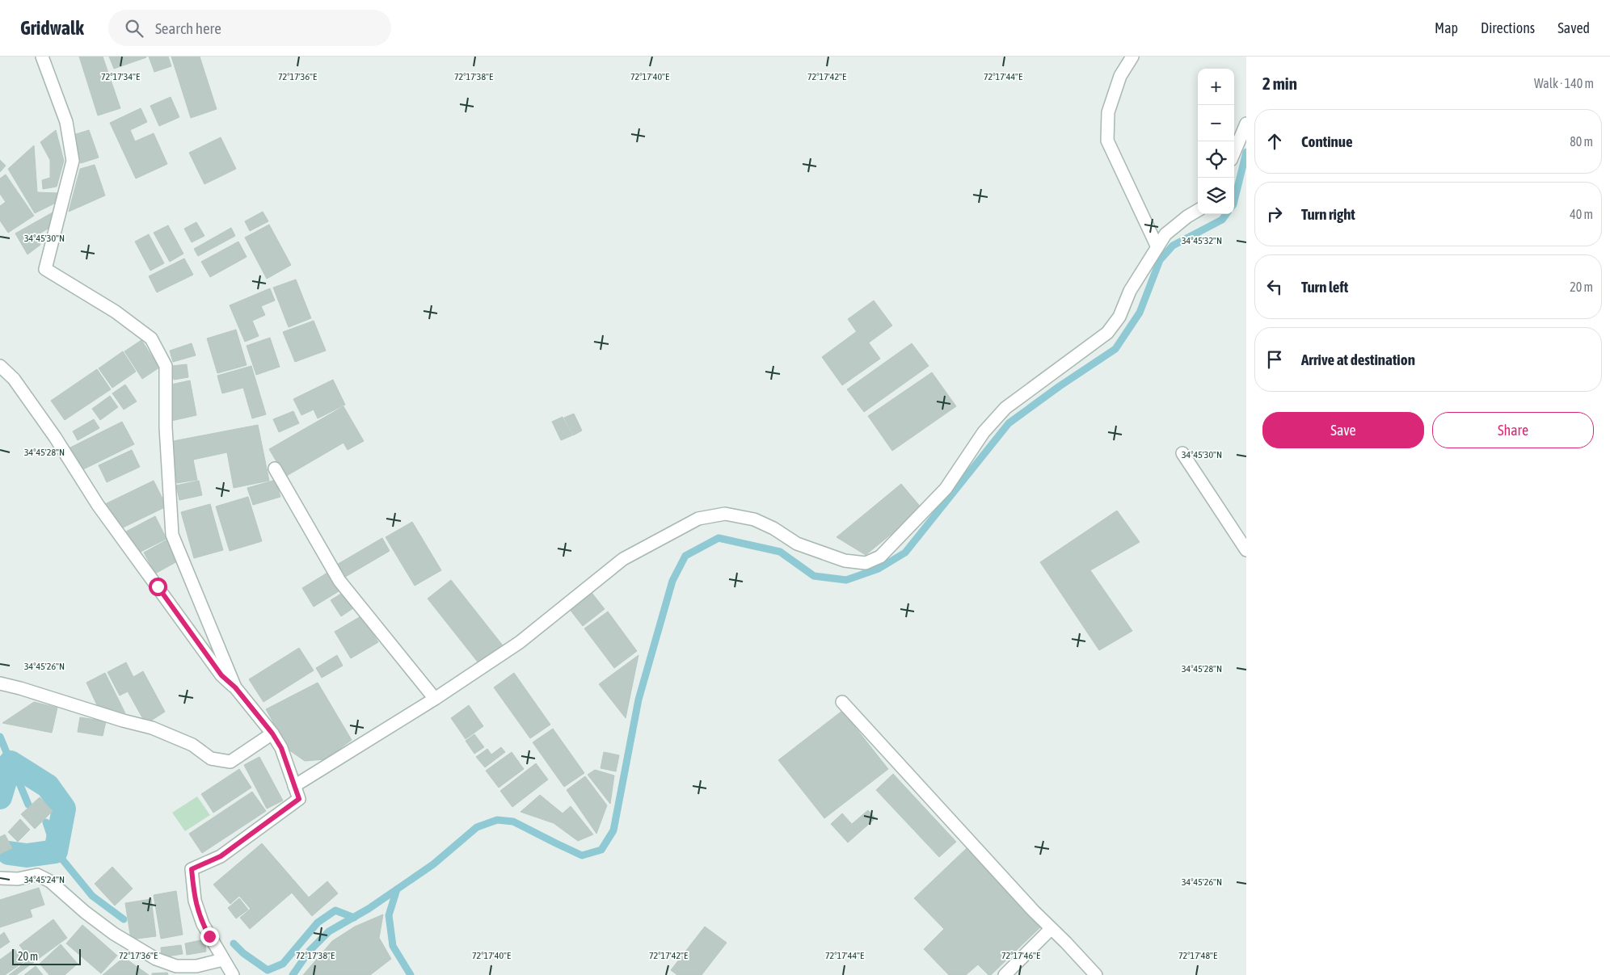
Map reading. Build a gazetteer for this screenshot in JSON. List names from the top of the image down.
{
  "scale_bar": "20 m",
  "page": {
    "header": "Gridwalk",
    "search": "Search here",
    "nav": ["Map", "Directions", "Saved"],
    "heading": ["2 min", "Walk · 140 m"],
    "map_buttons": ["+", "−"],
    "list": [
      ["Continue", "80 m"],
      ["Turn right", "40 m"],
      ["Turn left", "20 m"],
      "Arrive at destination"
    ],
    "buttons": ["Save", "Share"],
    "scale": "20 m"
  },
  "coordinates": [
    "72°17'36\"E",
    "72°17'38\"E",
    "72°17'40\"E",
    "72°17'42\"E",
    "72°17'44\"E",
    "72°17'34\"E",
    "34°45'30\"N",
    "34°45'32\"N",
    "34°45'28\"N",
    "34°45'26\"N",
    "34°45'24\"N",
    "72°17'46\"E",
    "72°17'48\"E"
  ]
}
